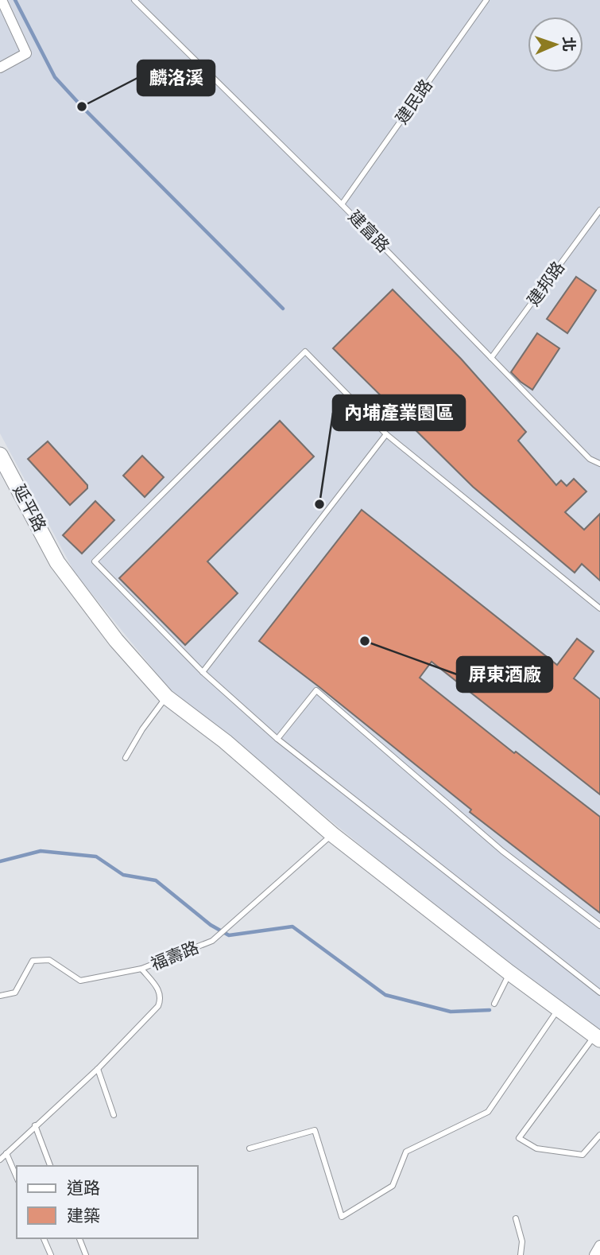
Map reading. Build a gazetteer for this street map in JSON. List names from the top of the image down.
{
  "streets": {
    "street": ["延平路"],
    "lane": [
      "建民路",
      "建富路",
      "建邦路",
      "福壽路"
    ]
  },
  "crossings": [
    ["建民路", "建富路"],
    ["建富路", "建邦路"]
  ],
  "places": ["麟洛溪", "內埔產業園區", "屏東酒廠"],
  "legend": ["道路", "建築"],
  "north": "right"
}
